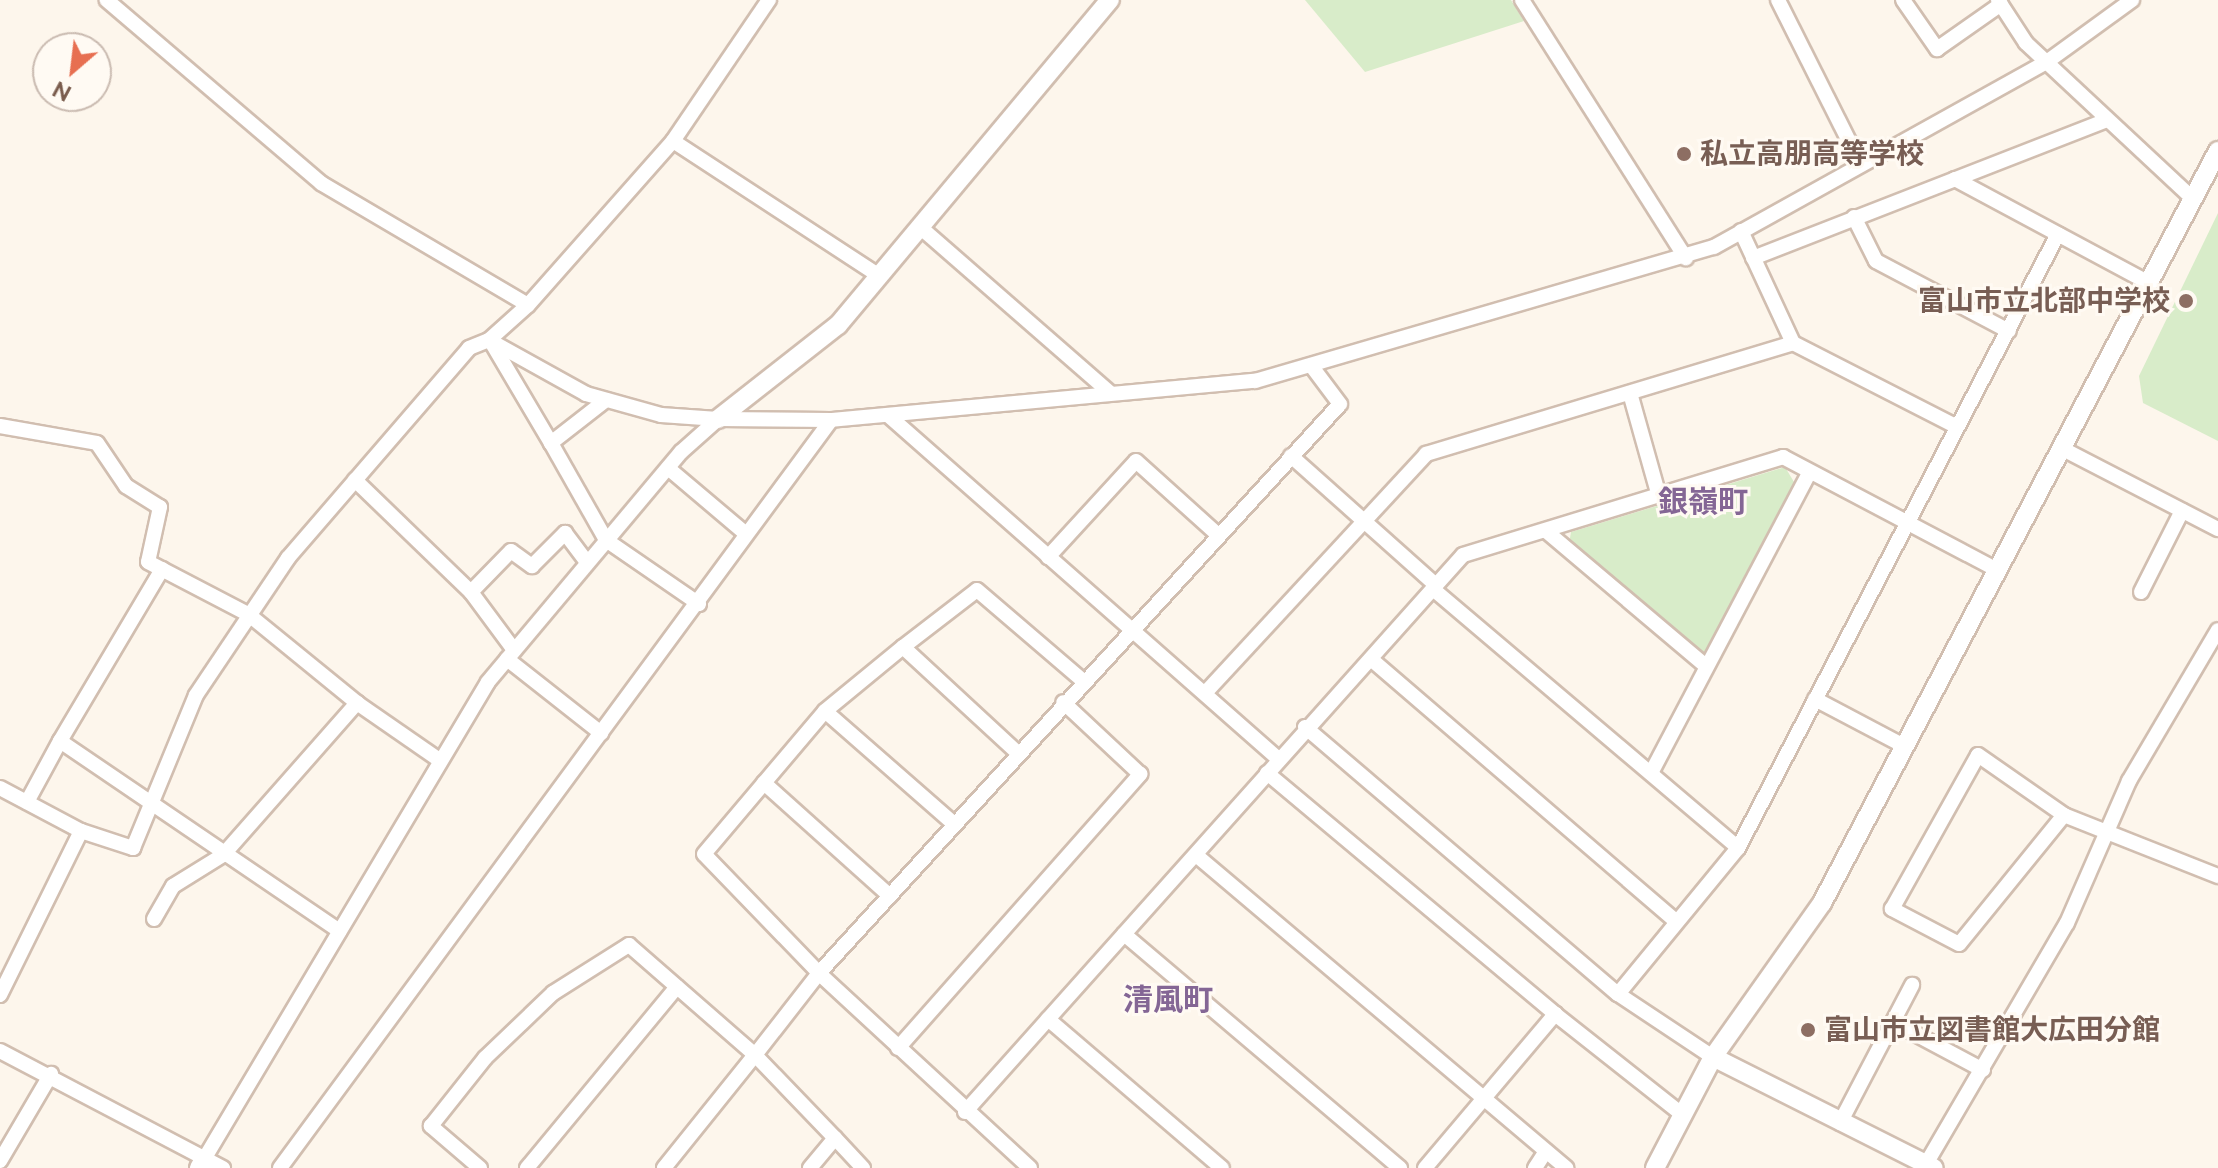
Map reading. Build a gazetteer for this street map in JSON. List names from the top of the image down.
{
  "districts": ["銀嶺町", "清風町"],
  "places": ["私立高朋高等学校", "富山市立北部中学校", "富山市立図書館大広田分館"],
  "north": "bottom left"
}
